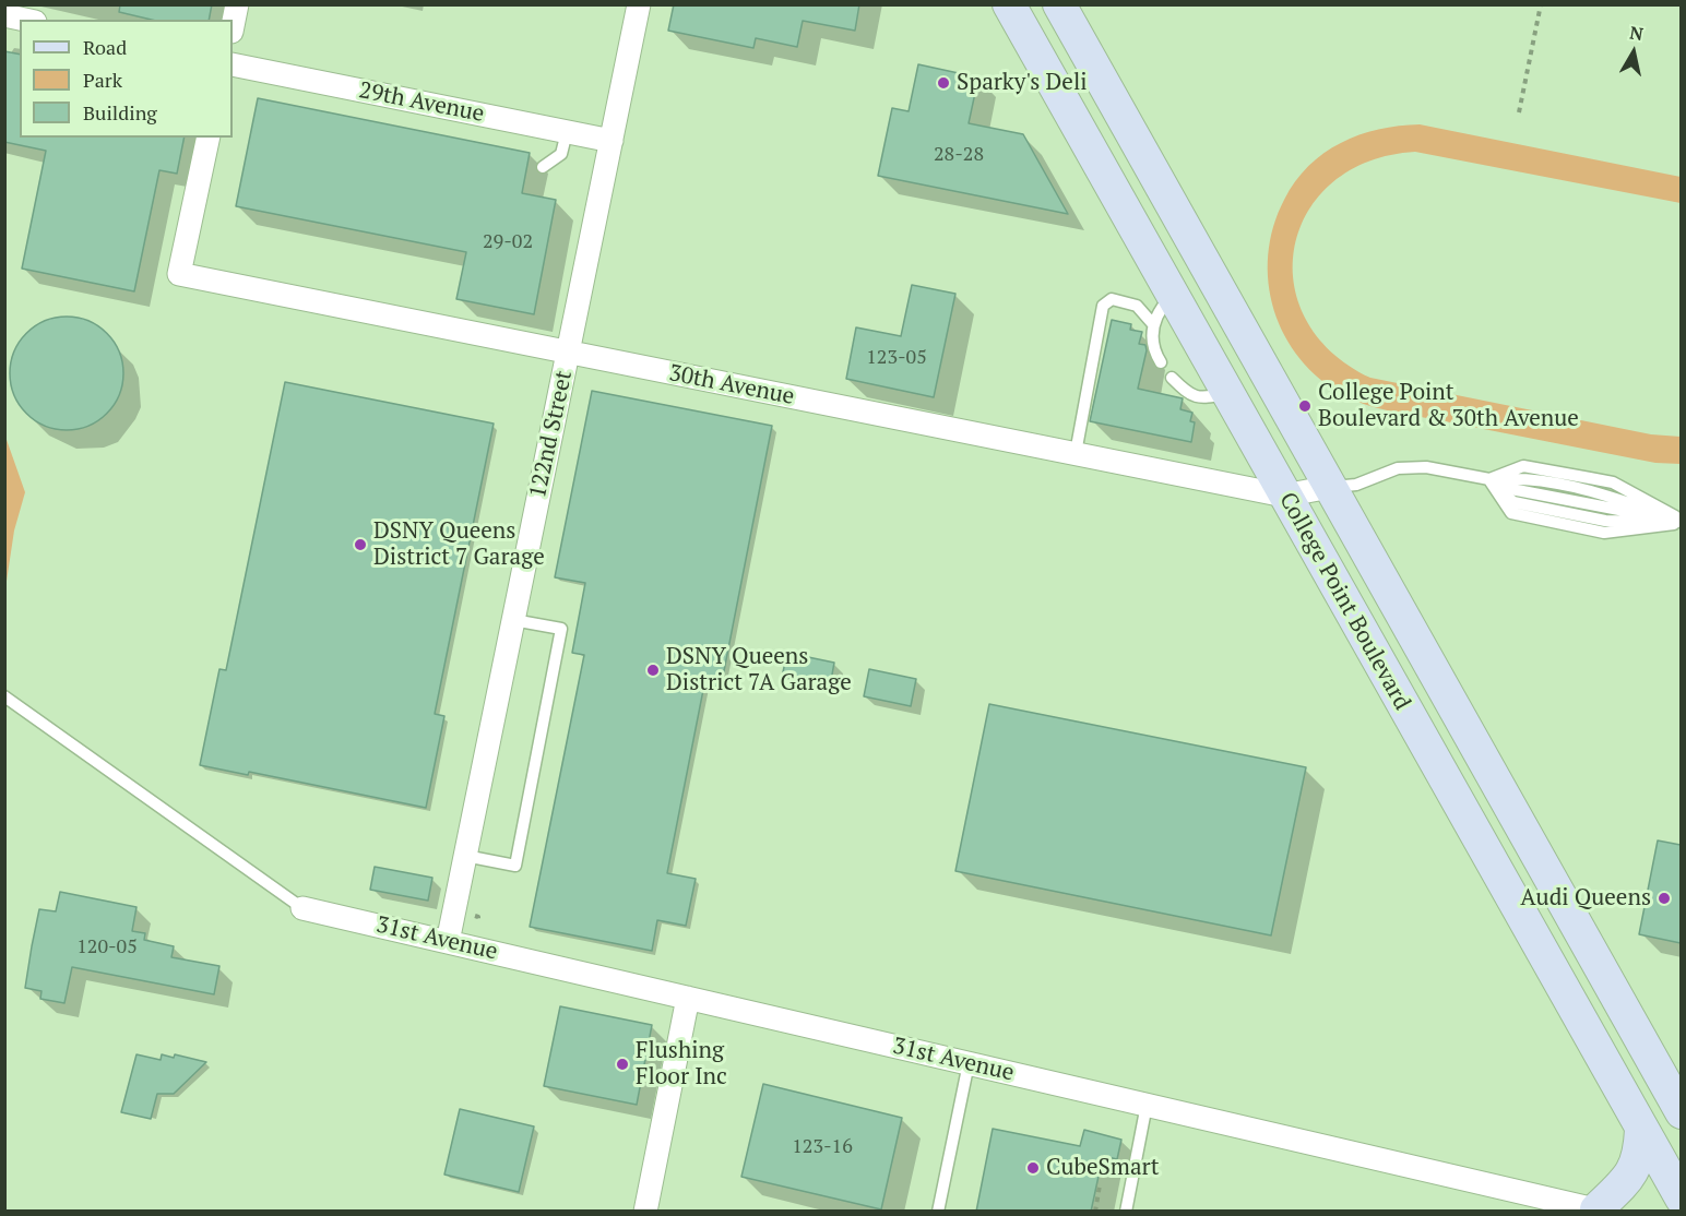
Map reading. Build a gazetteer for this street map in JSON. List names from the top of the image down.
{
  "streets": {
    "main road": ["College Point Boulevard"],
    "street": [
      "29th Avenue",
      "30th Avenue",
      "122nd Street",
      "31st Avenue"
    ]
  },
  "crossings": [
    ["29th Avenue", "122nd Street"],
    ["30th Avenue", "122nd Street"],
    ["30th Avenue", "College Point Boulevard"],
    ["122nd Street", "31st Avenue"]
  ],
  "places": [
    "Sparky's Deli",
    "College Point Boulevard & 30th Avenue",
    "DSNY Queens District 7 Garage",
    "DSNY Queens District 7A Garage",
    "Audi Queens",
    "Flushing Floor Inc",
    "CubeSmart"
  ],
  "house_numbers": [
    "28-28",
    "29-02",
    "123-05",
    "120-05",
    "123-16"
  ],
  "legend": ["Road", "Park", "Building"],
  "north": "top"
}
